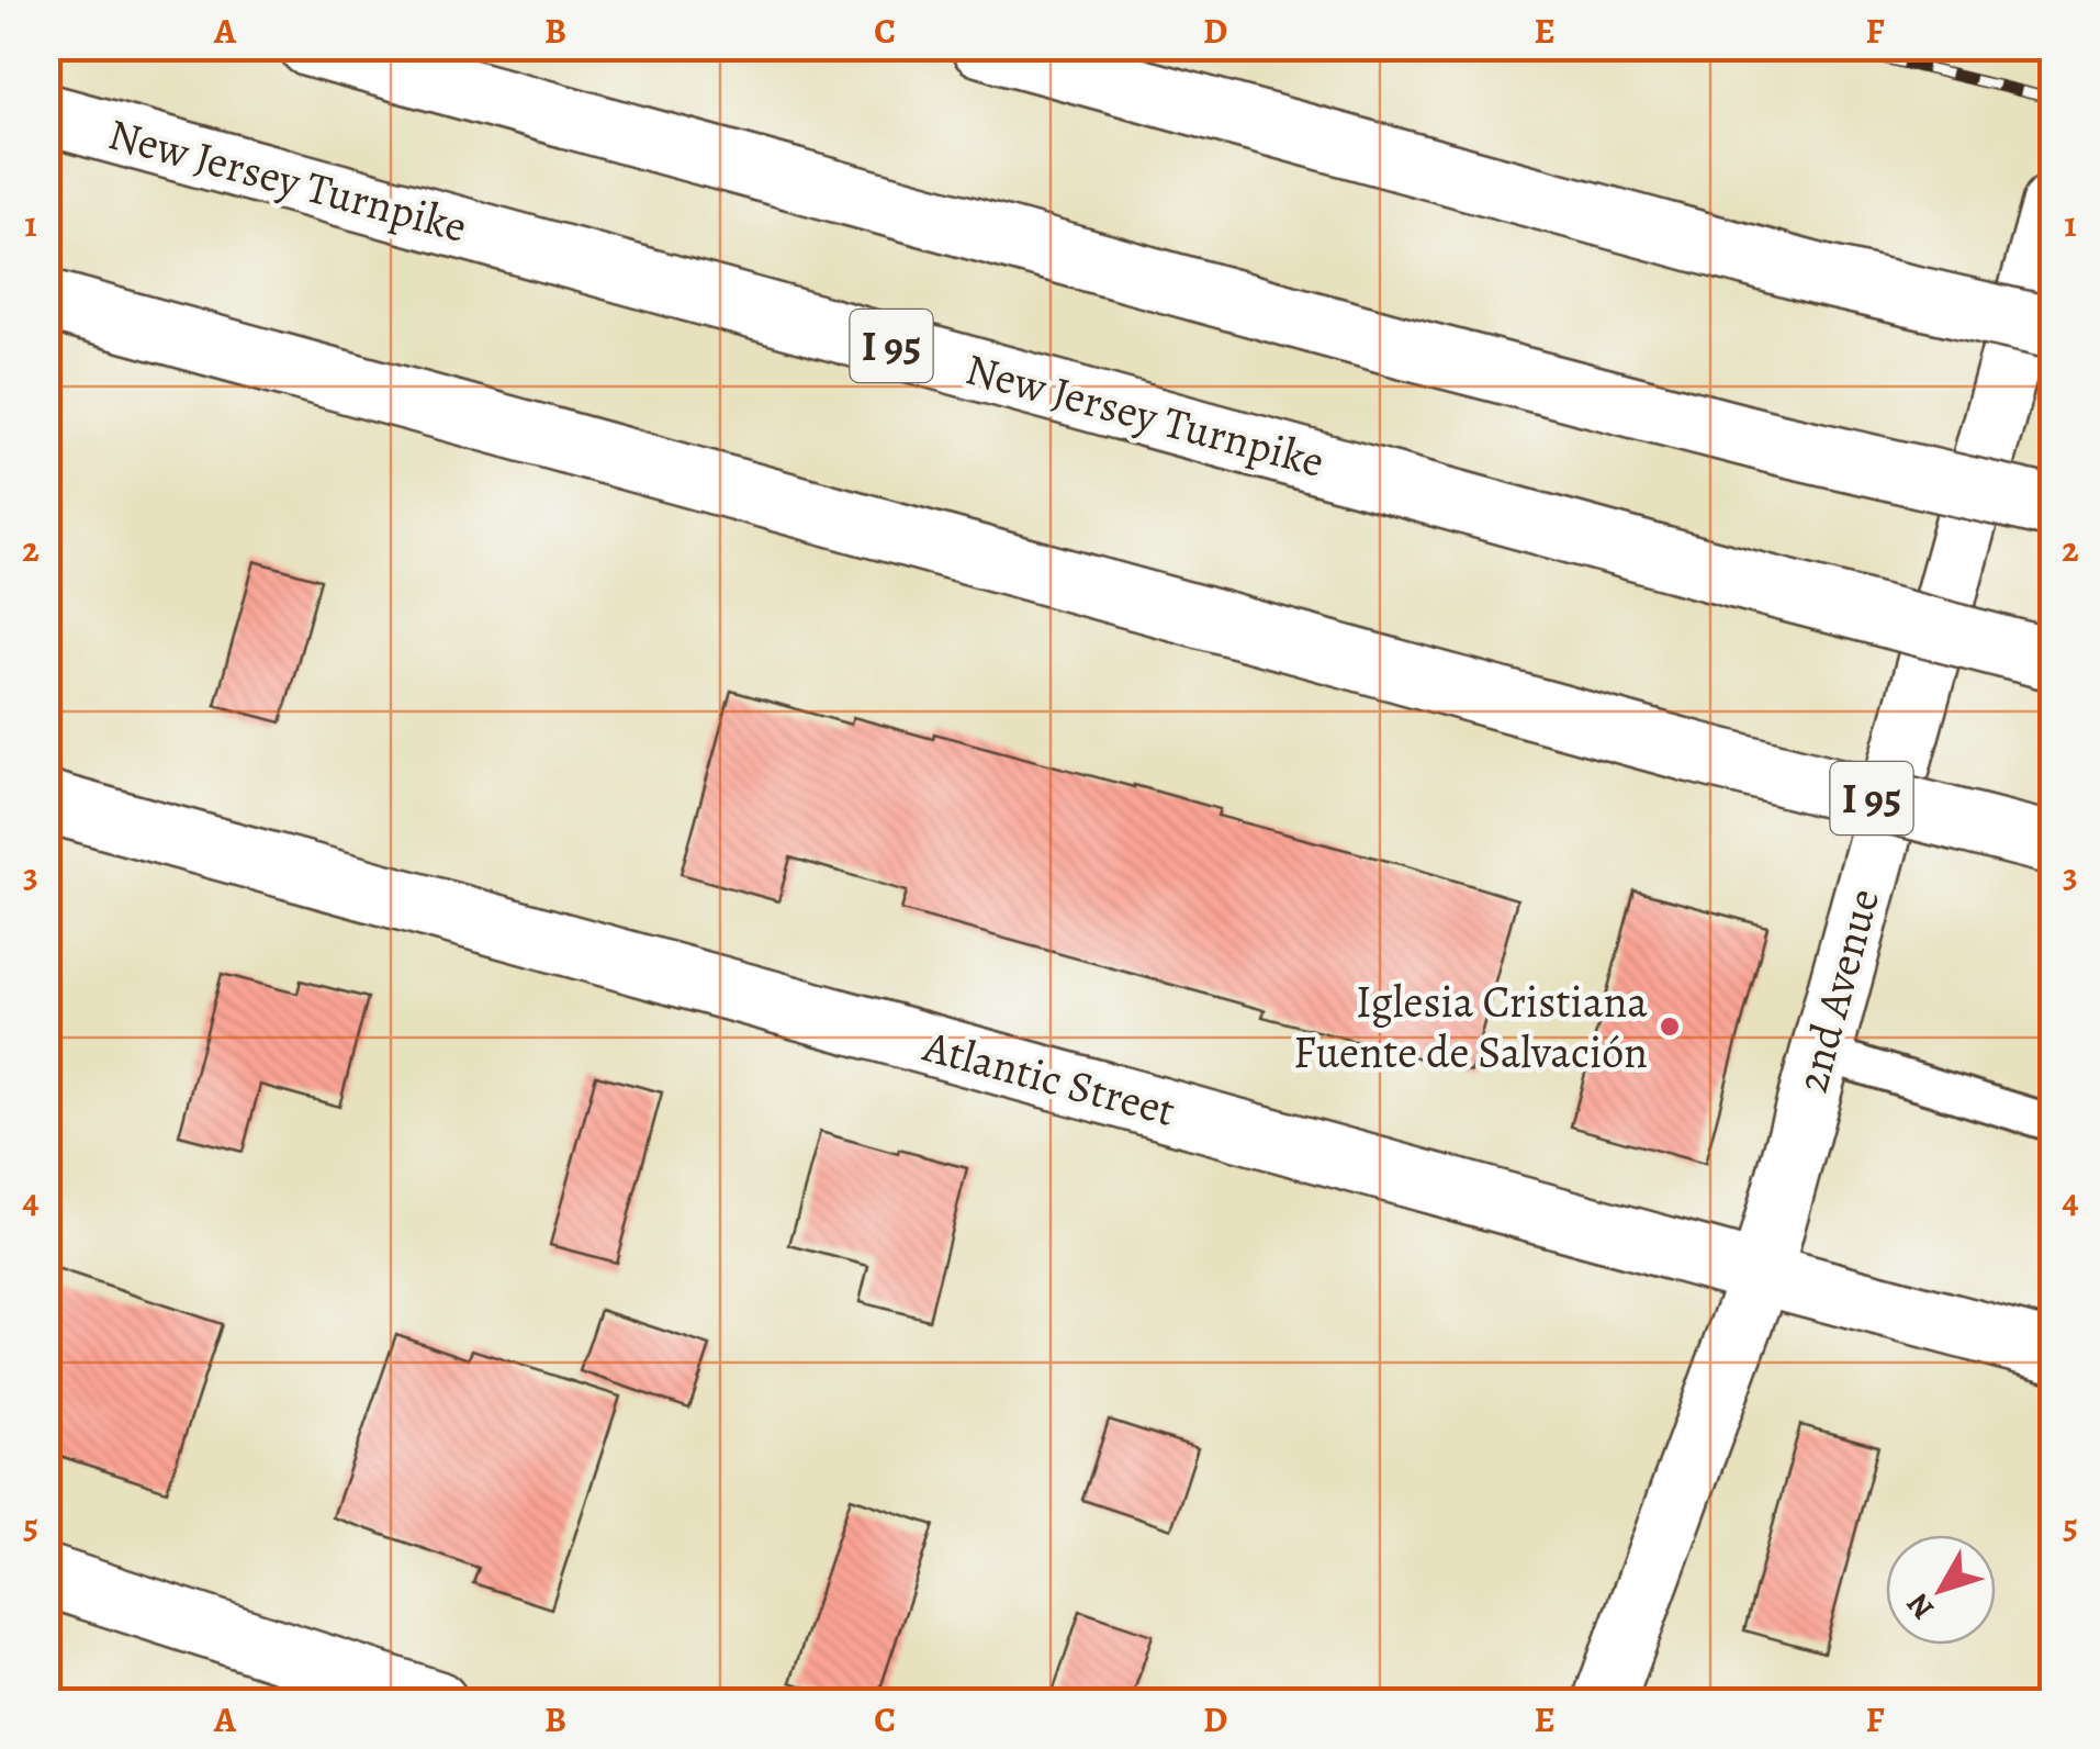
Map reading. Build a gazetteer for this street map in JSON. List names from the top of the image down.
{
  "streets": {
    "main road": [
      "New Jersey Turnpike",
      "I 95",
      "2nd Avenue",
      "Atlantic Street"
    ]
  },
  "crossings": [
    ["2nd Avenue", "Atlantic Street"]
  ],
  "places": ["Iglesia Cristiana Fuente de Salvación"],
  "north": "bottom left",
  "grid": {
    "columns": [
      "A",
      "B",
      "C",
      "D",
      "E",
      "F"
    ],
    "rows": [
      "1",
      "2",
      "3",
      "4",
      "5"
    ]
  }
}
